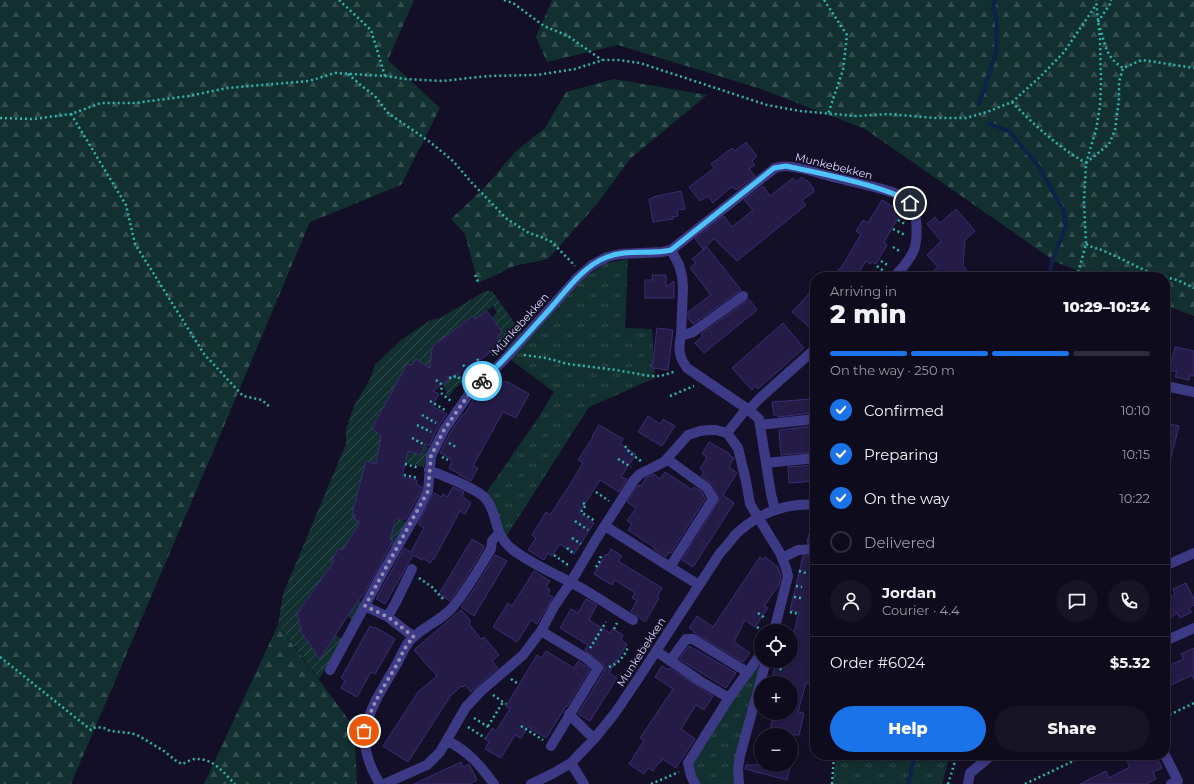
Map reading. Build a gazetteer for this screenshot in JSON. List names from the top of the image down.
{
  "streets": {
    "street": ["Munkebekken"]
  },
  "page": {
    "heading": ["2 min", "Arriving in", "10:29–10:34"],
    "panel": [
      "Jordan",
      "Courier · 4.4",
      "Order #6024",
      "$5.32"
    ],
    "bar": "On the way · 250 m",
    "list": [
      ["Confirmed", "10:10"],
      ["Preparing", "10:15"],
      ["On the way", "10:22"],
      "Delivered"
    ],
    "map_buttons": ["+", "−"],
    "buttons": ["Help", "Share"]
  }
}
